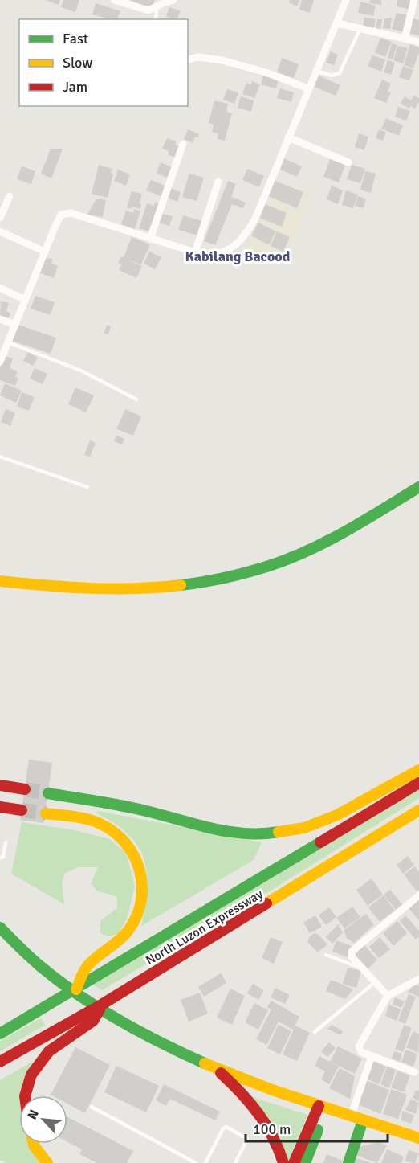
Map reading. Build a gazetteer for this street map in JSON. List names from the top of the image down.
{
  "streets": {
    "main road": ["North Luzon Expressway"]
  },
  "districts": ["Kabilang Bacood"],
  "legend": ["Fast", "Slow", "Jam"],
  "scale_bar": "100 m",
  "north": "top left"
}
